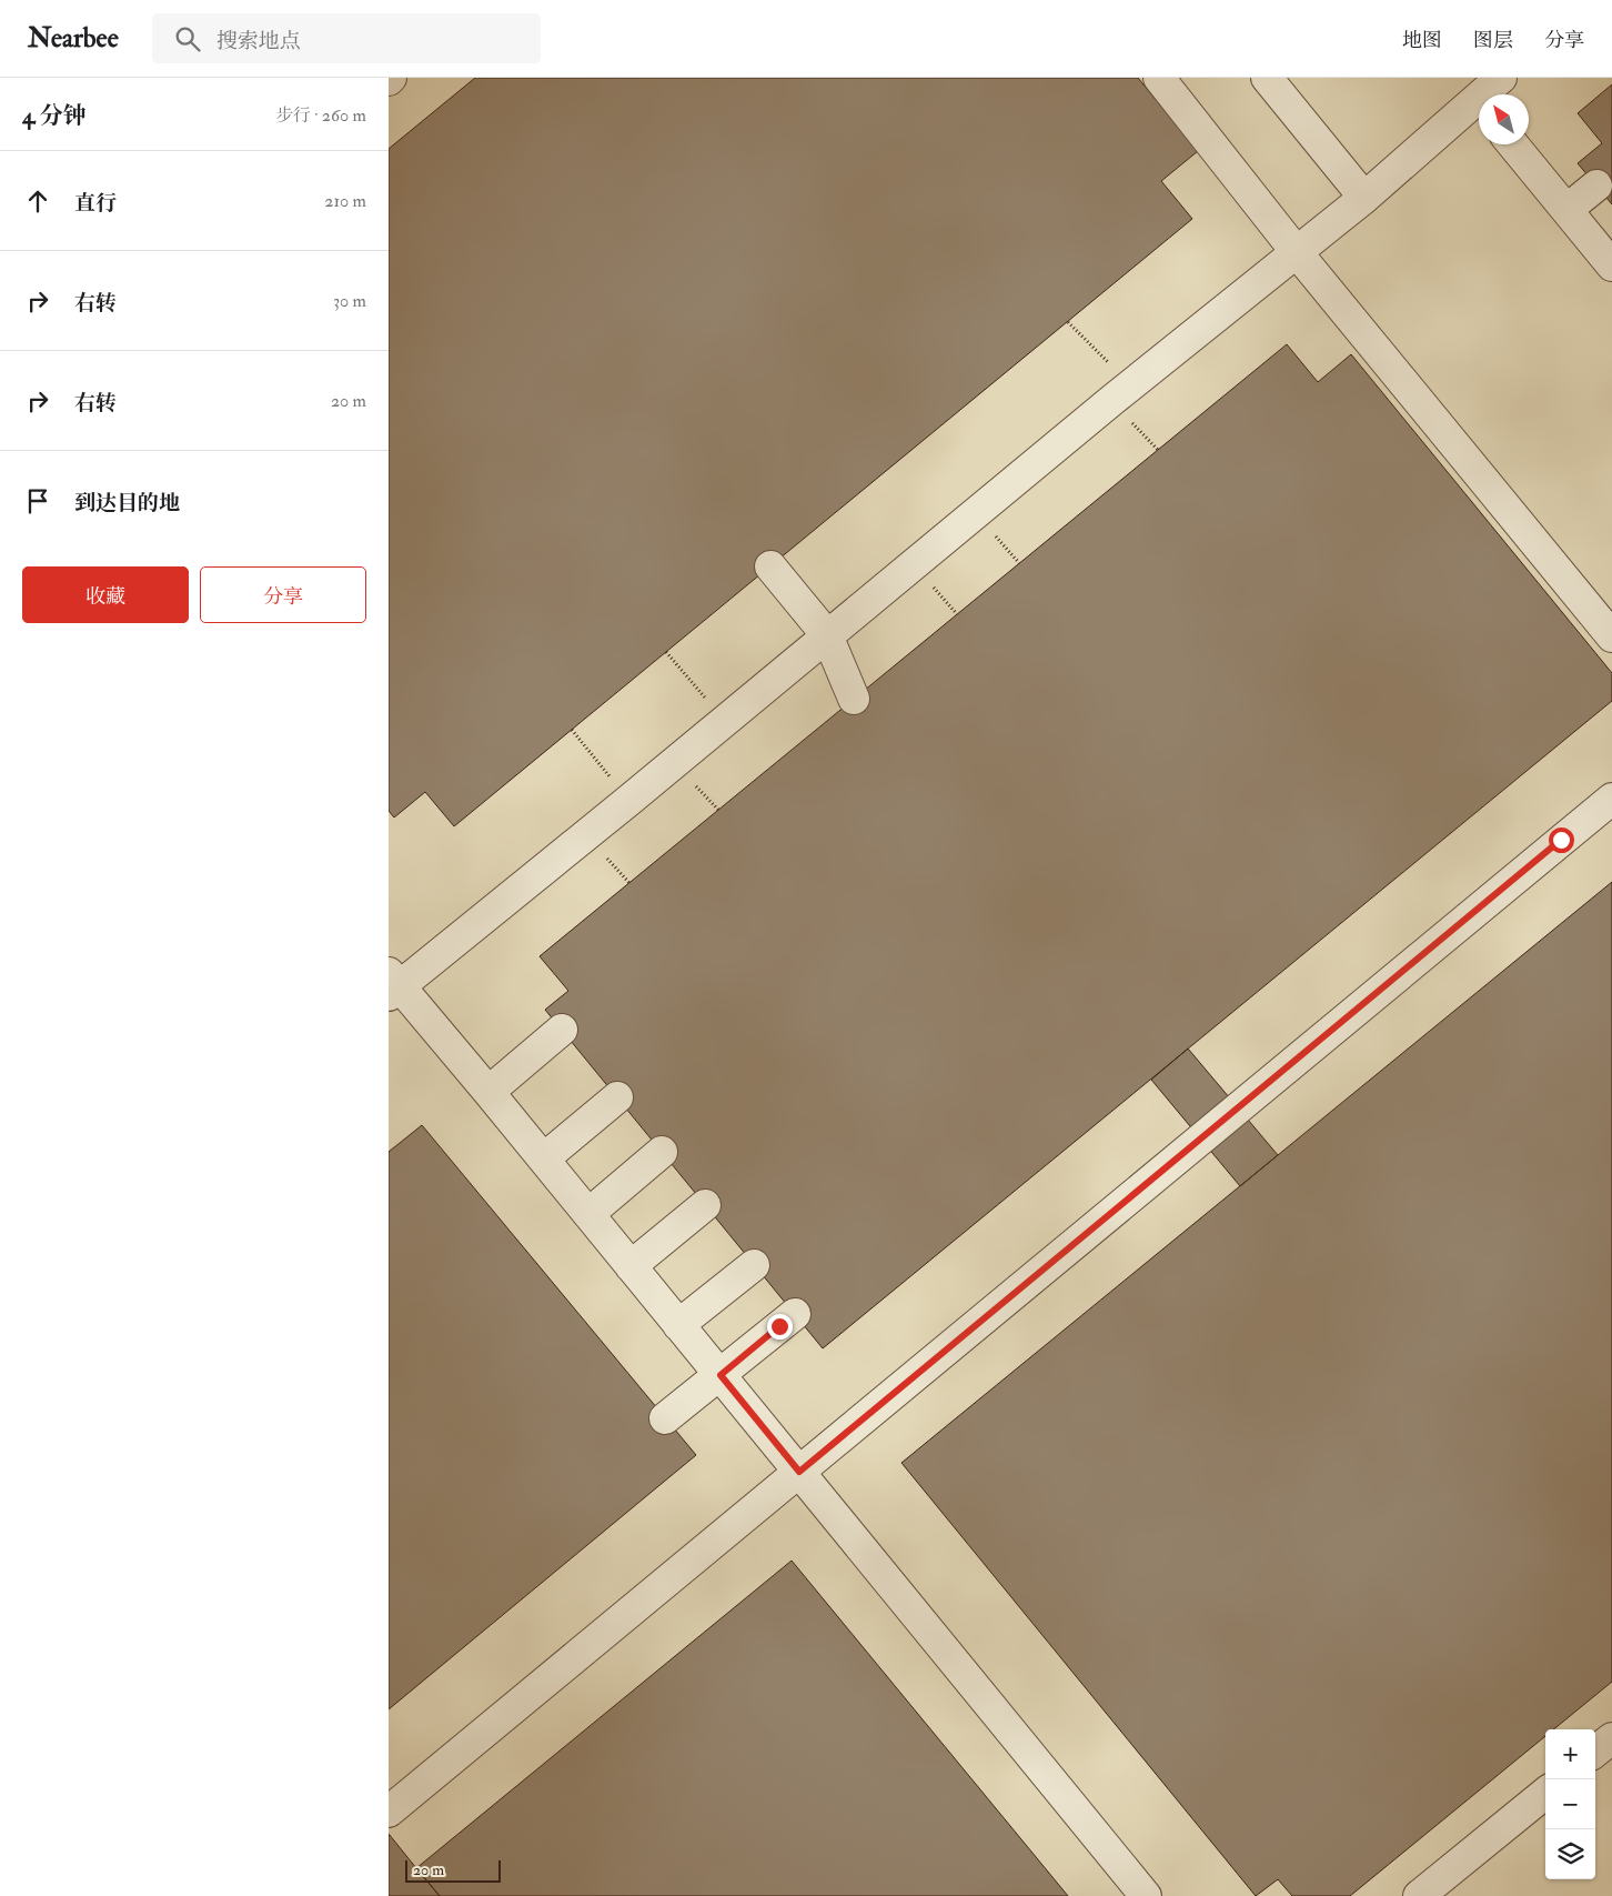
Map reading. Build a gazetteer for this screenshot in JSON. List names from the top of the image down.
{
  "scale_bar": "20 m",
  "north": "top left",
  "page": {
    "header": "Nearbee",
    "search": "搜索地点",
    "nav": ["地图", "图层", "分享"],
    "heading": ["4 分钟", "步行 · 260 m"],
    "list": [
      ["直行", "210 m"],
      ["右转", "30 m"],
      ["右转", "20 m"],
      "到达目的地"
    ],
    "buttons": ["收藏", "分享"],
    "map_buttons": ["+", "−"],
    "scale": "20 m"
  }
}
